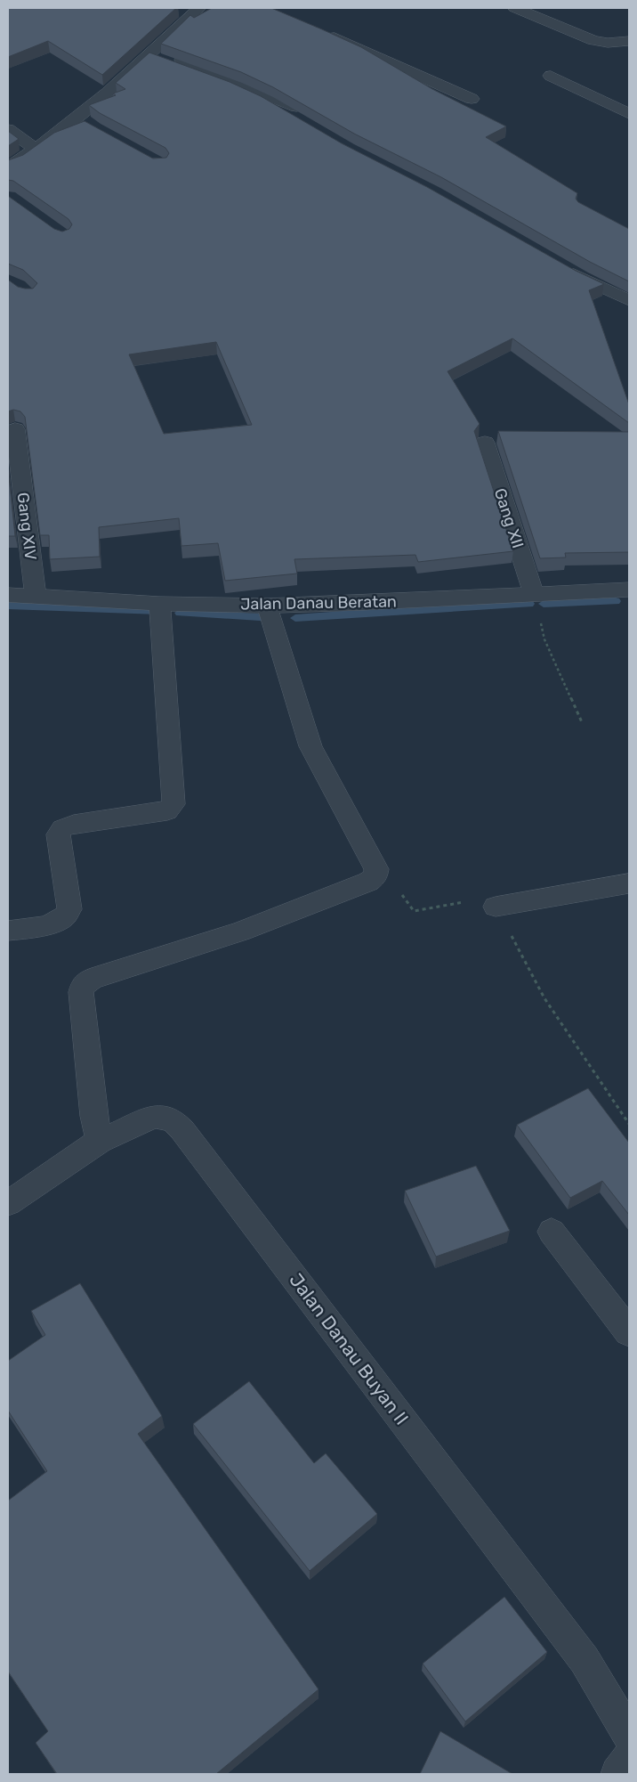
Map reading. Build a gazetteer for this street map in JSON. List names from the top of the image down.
{
  "streets": {
    "street": [
      "Gang XII",
      "Gang XIV",
      "Jalan Danau Beratan",
      "Jalan Danau Buyan II"
    ]
  },
  "crossings": [
    ["Gang XII", "Jalan Danau Beratan"],
    ["Gang XIV", "Jalan Danau Beratan"]
  ]
}
